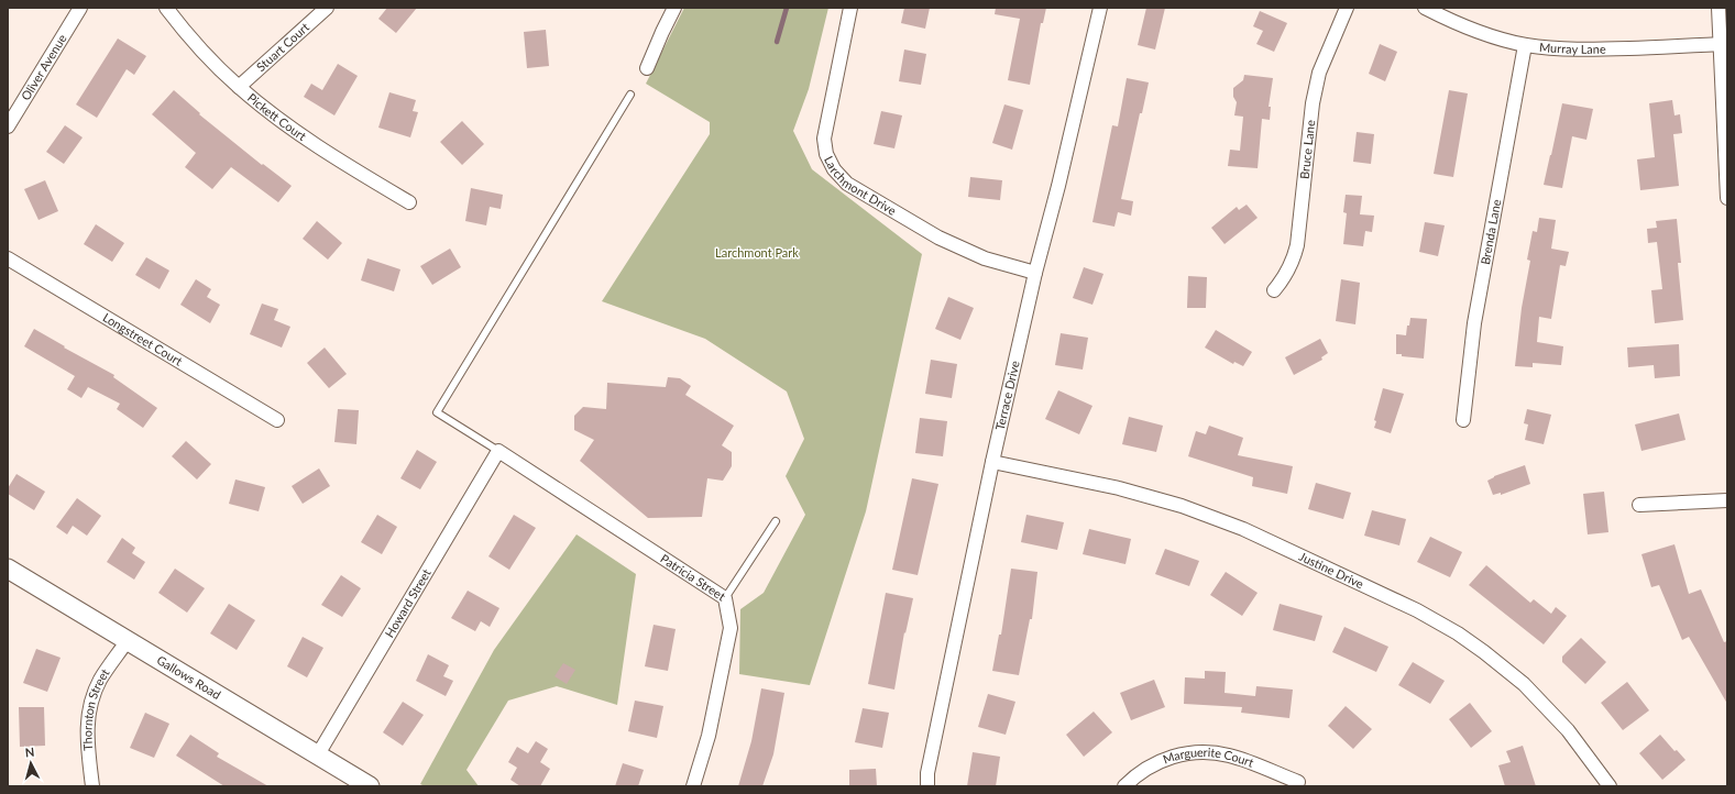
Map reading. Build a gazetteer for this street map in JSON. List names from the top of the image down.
{
  "streets": {
    "main road": ["Gallows Road"],
    "street": [
      "Stuart Court",
      "Murray Lane",
      "Oliver Avenue",
      "Pickett Court",
      "Bruce Lane",
      "Larchmont Drive",
      "Brenda Lane",
      "Longstreet Court",
      "Terrace Drive",
      "Justine Drive",
      "Patricia Street",
      "Howard Street",
      "Thornton Street",
      "Marguerite Court"
    ]
  },
  "crossings": [
    ["Stuart Court", "Pickett Court"],
    ["Murray Lane", "Brenda Lane"],
    ["Larchmont Drive", "Terrace Drive"],
    ["Terrace Drive", "Justine Drive"],
    ["Patricia Street", "Howard Street"],
    ["Howard Street", "Gallows Road"],
    ["Gallows Road", "Thornton Street"]
  ],
  "parks": ["Larchmont Park"],
  "north": "top"
}
